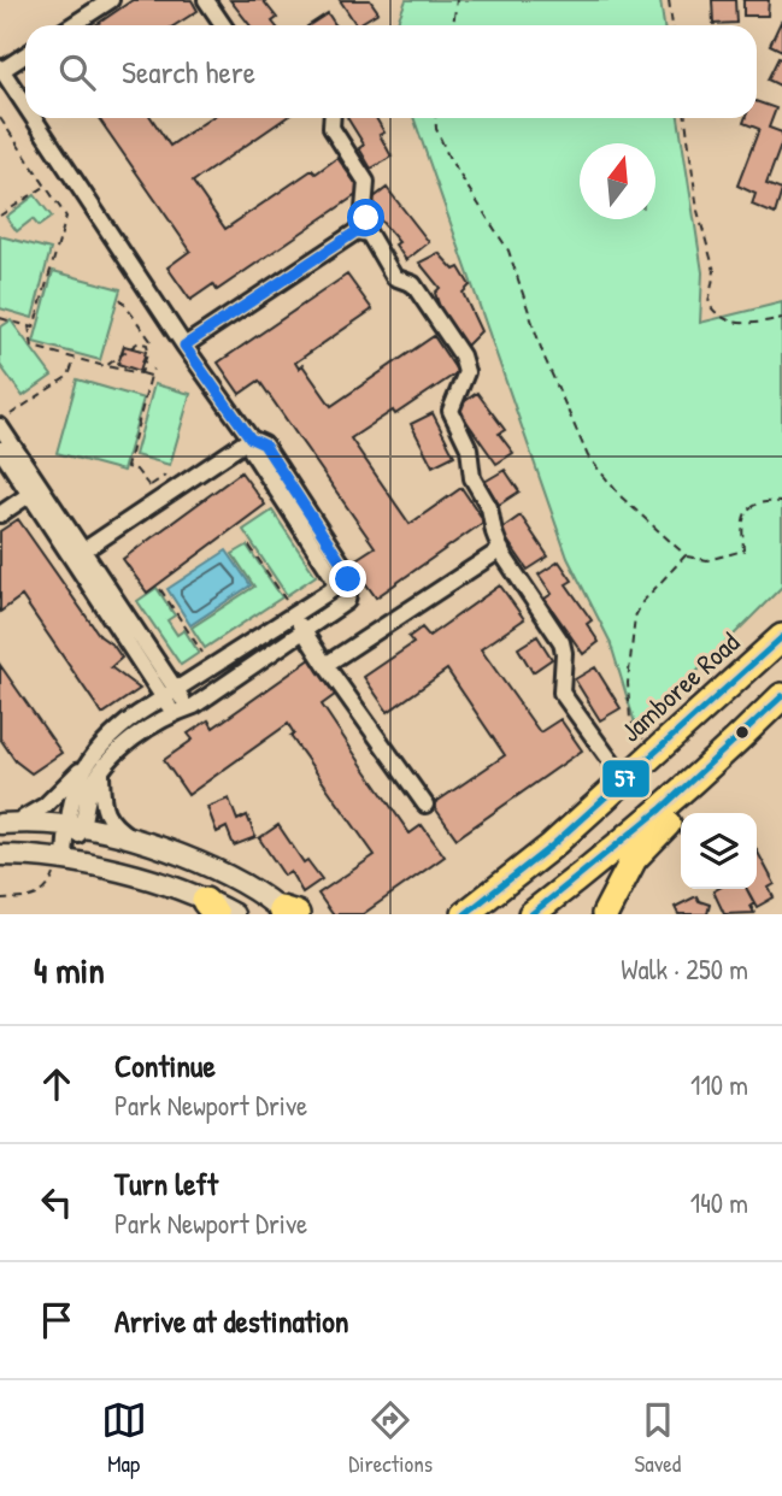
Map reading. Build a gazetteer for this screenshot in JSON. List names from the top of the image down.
{
  "streets": {
    "main road": ["Jamboree Road"]
  },
  "lines": ["transit line 57"],
  "north": "top",
  "page": {
    "search": "Search here",
    "heading": ["4 min", "Walk · 250 m"],
    "list": [
      ["Continue", "Park Newport Drive", "110 m"],
      ["Turn left", "Park Newport Drive", "140 m"],
      "Arrive at destination"
    ],
    "nav": ["Map", "Directions", "Saved"]
  }
}
